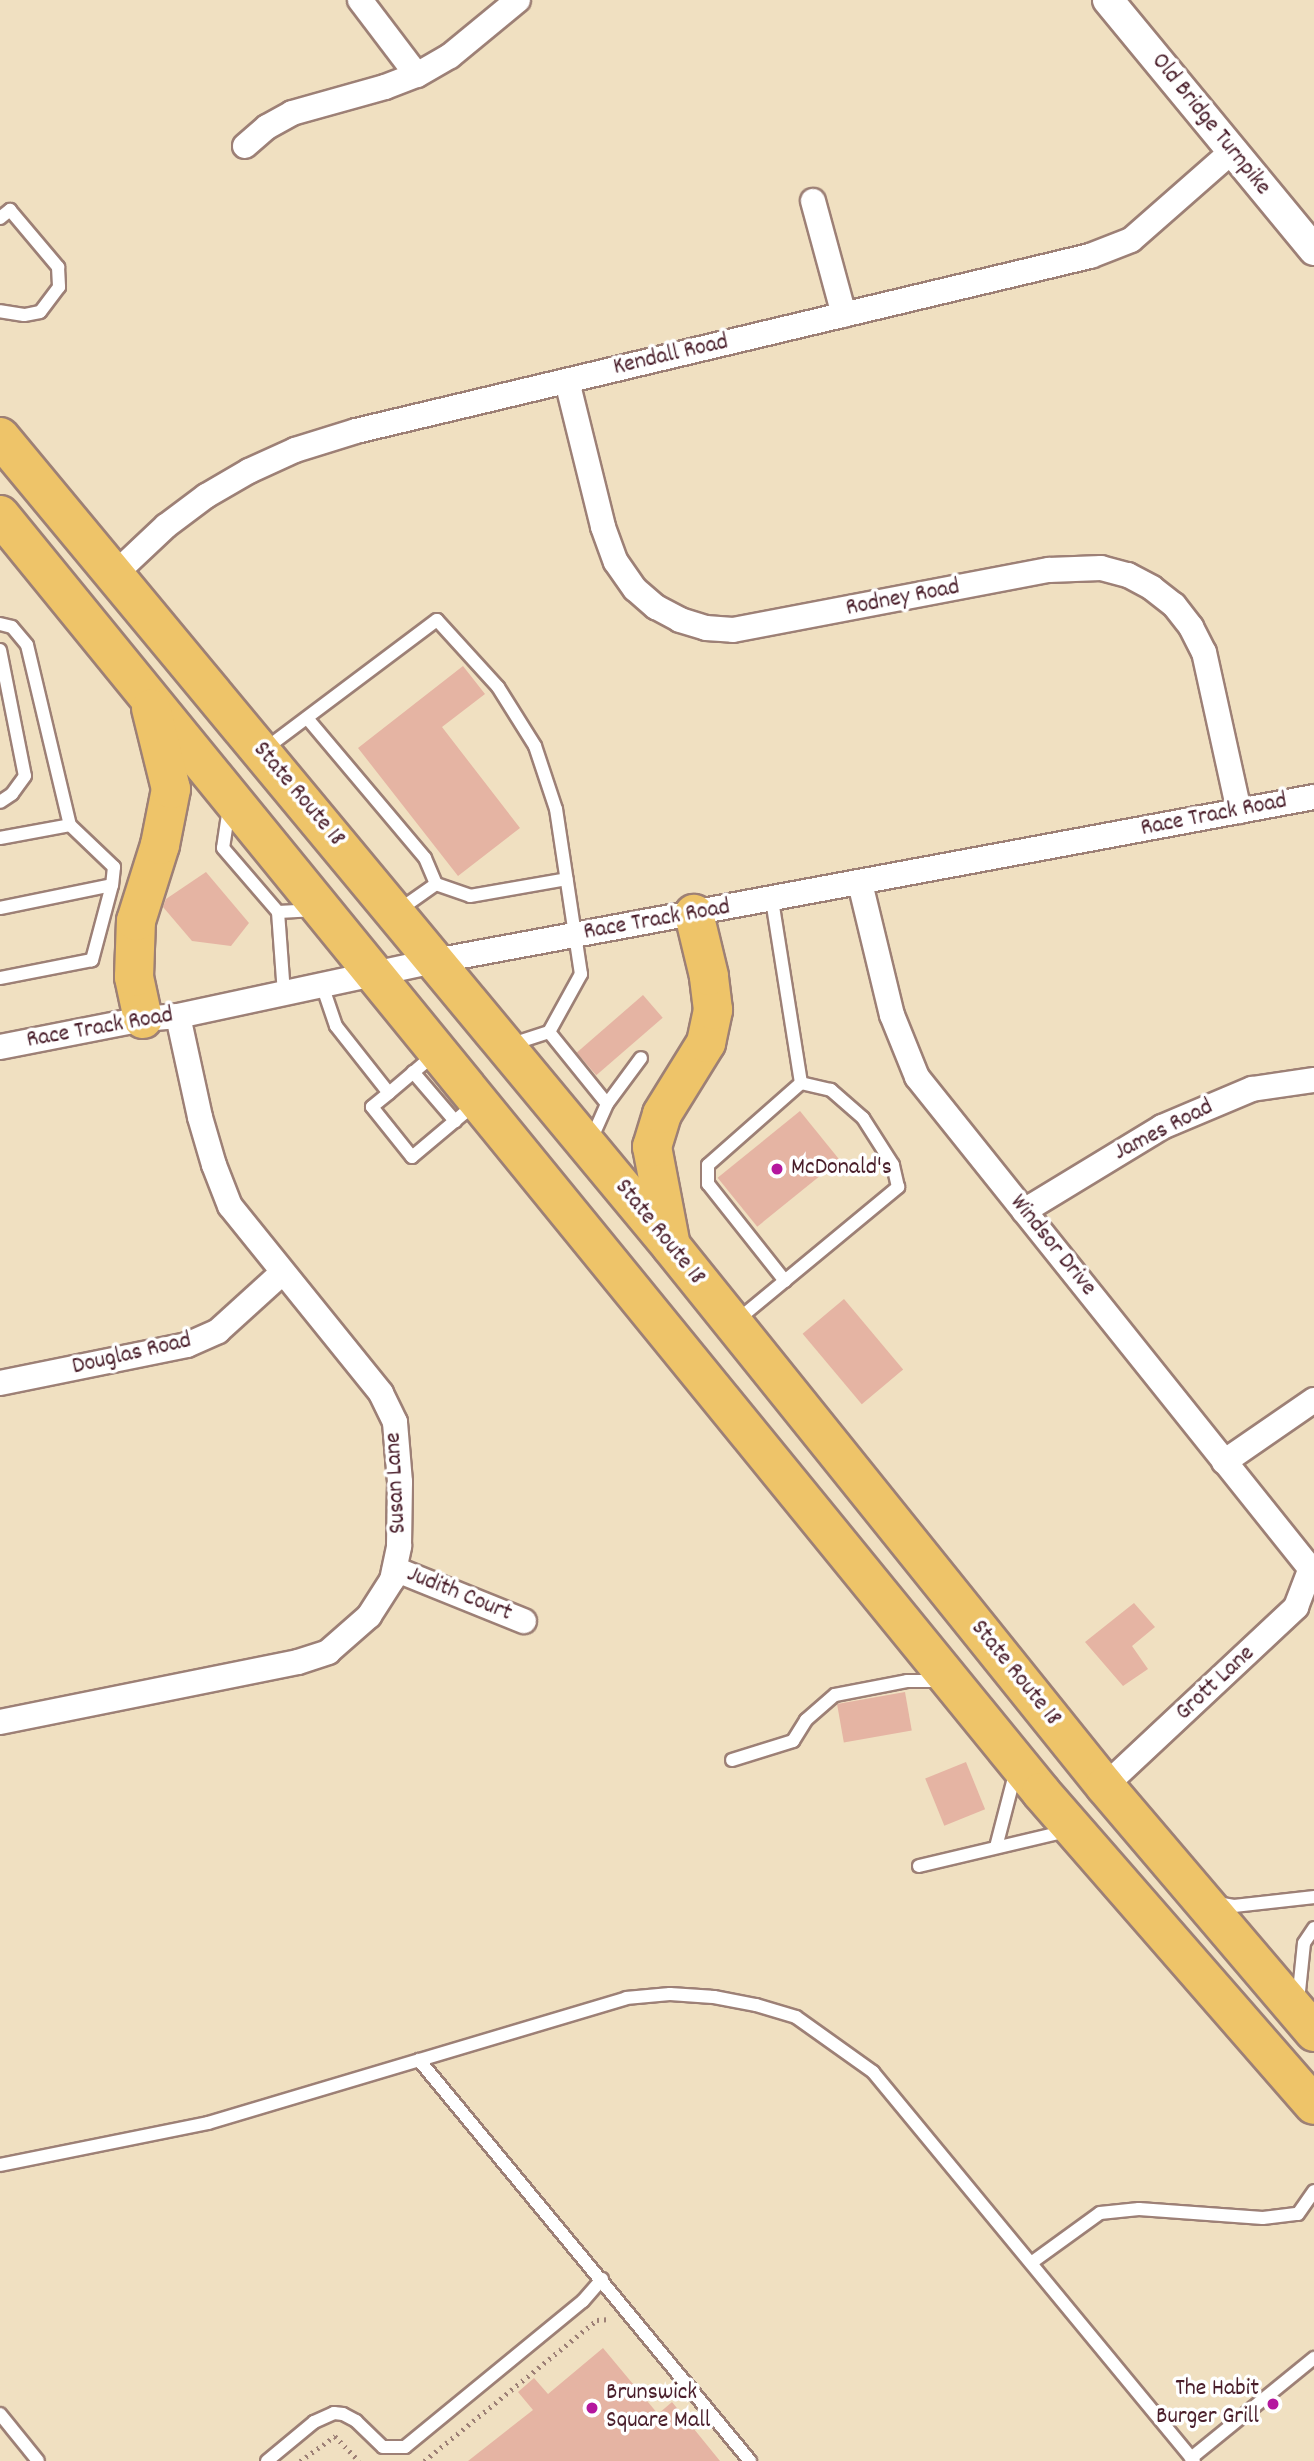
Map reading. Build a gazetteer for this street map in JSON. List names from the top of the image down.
{
  "streets": {
    "highway": ["State Route 18"],
    "street": [
      "Old Bridge Turnpike",
      "Kendall Road",
      "Rodney Road",
      "Race Track Road",
      "James Road",
      "Windsor Drive",
      "Douglas Road",
      "Susan Lane",
      "Judith Court",
      "Grott Lane"
    ]
  },
  "crossings": [
    ["Old Bridge Turnpike", "Kendall Road"],
    ["Kendall Road", "Rodney Road"],
    ["Kendall Road", "State Route 18"],
    ["Rodney Road", "Race Track Road"],
    ["State Route 18", "Race Track Road"],
    ["State Route 18", "Grott Lane"],
    ["Race Track Road", "Windsor Drive"],
    ["Race Track Road", "Susan Lane"],
    ["James Road", "Windsor Drive"],
    ["Windsor Drive", "Grott Lane"],
    ["Douglas Road", "Susan Lane"],
    ["Susan Lane", "Judith Court"]
  ],
  "places": ["McDonald's", "The Habit Burger Grill", "Brunswick Square Mall"]
}
